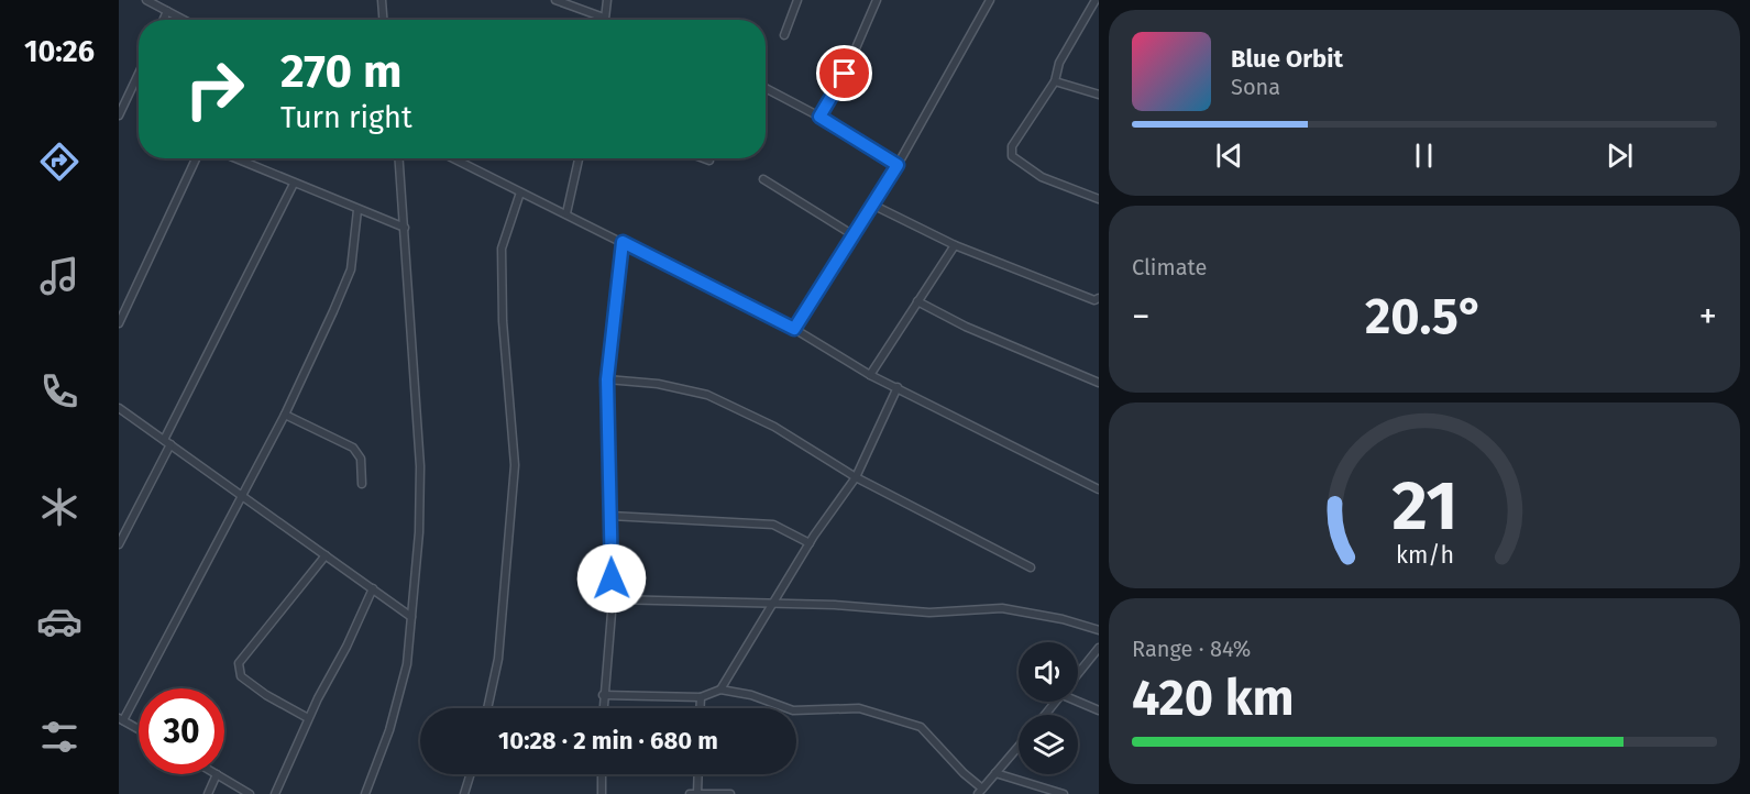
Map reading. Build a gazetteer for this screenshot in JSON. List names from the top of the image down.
{
  "page": {
    "tabs": "10:26",
    "turn": ["270 m", "Turn right"],
    "song": ["Blue Orbit", "Sona"],
    "tile": [
      "Climate",
      ["Range · 84%", "420 km"]
    ],
    "heat": ["−", "20.5°", "+"],
    "limit": "30",
    "trip": "10:28 · 2 min · 680 m",
    "gauge": ["21", "km/h"]
  }
}
